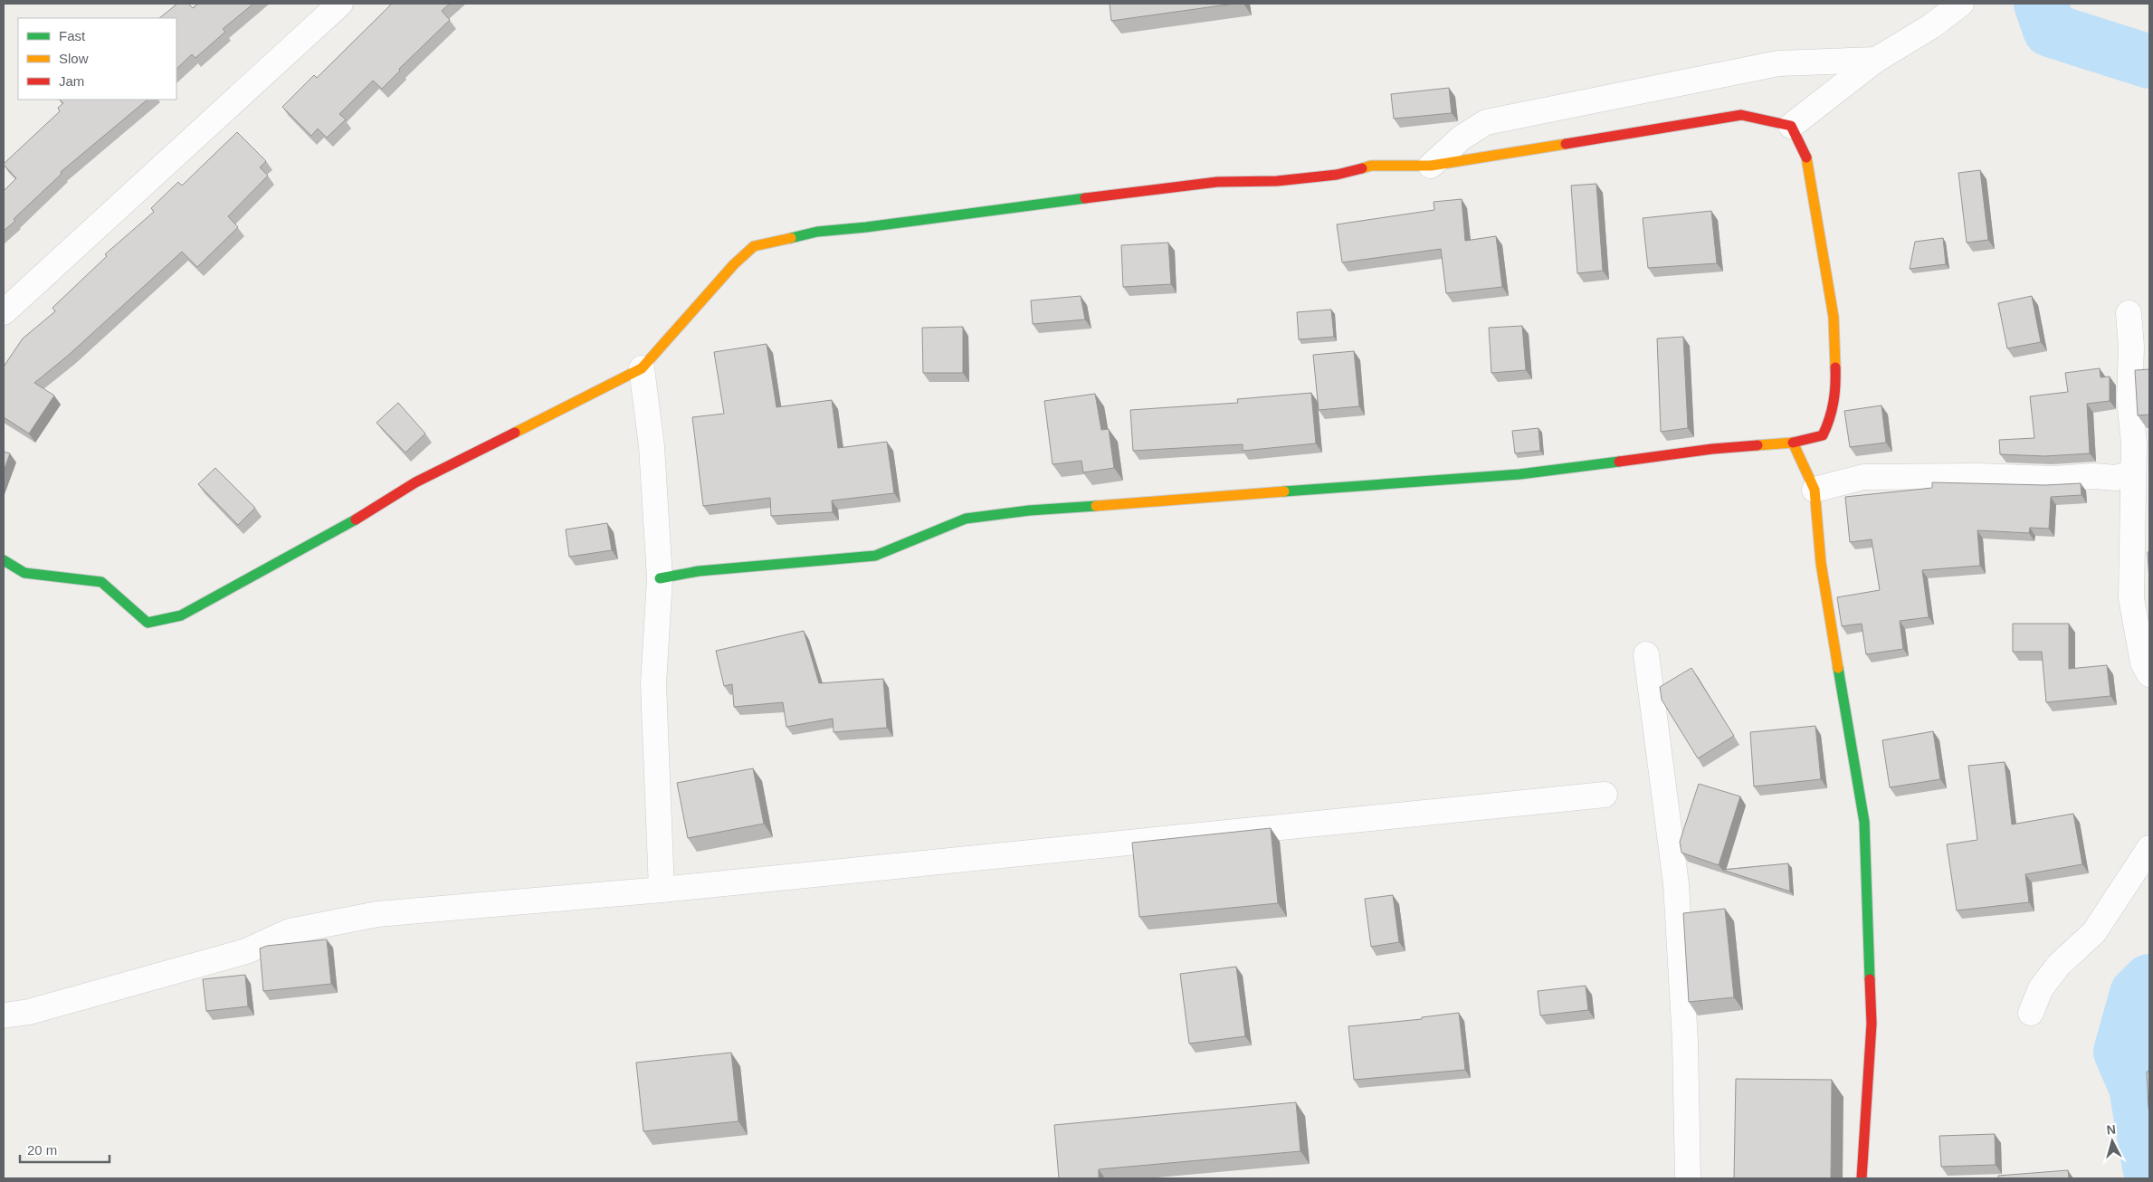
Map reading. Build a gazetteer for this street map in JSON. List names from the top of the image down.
{
  "legend": ["Fast", "Slow", "Jam"],
  "scale_bar": "20 m",
  "north": "top"
}
